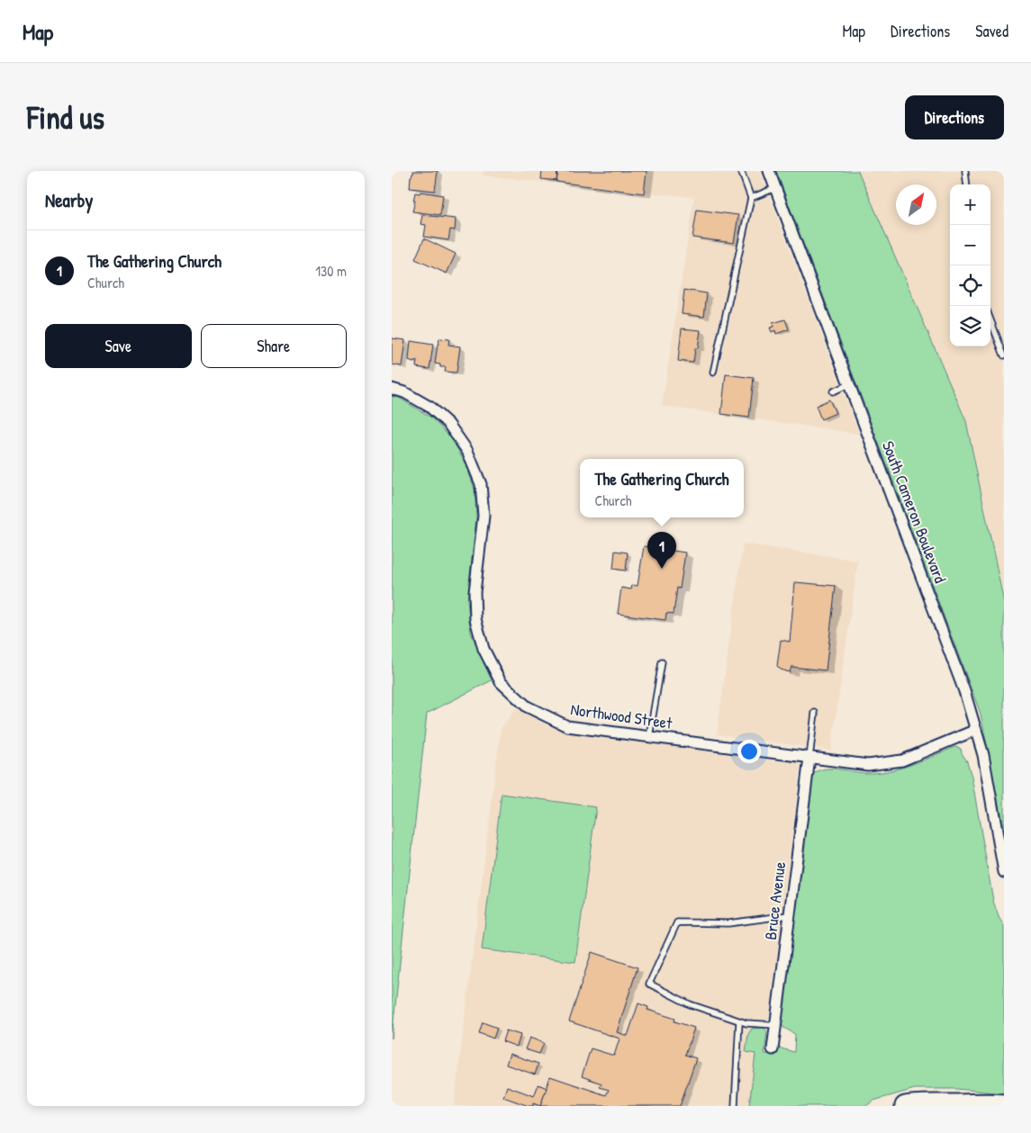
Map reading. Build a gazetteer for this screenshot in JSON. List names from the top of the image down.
{
  "streets": {
    "street": ["South Cameron Boulevard", "Northwood Street", "Bruce Avenue"]
  },
  "crossings": [
    ["South Cameron Boulevard", "Northwood Street"],
    ["Northwood Street", "Bruce Avenue"]
  ],
  "north": "top right",
  "page": {
    "header": "Map",
    "nav": ["Map", "Directions", "Saved"],
    "buttons": [
      "Directions",
      ["Save", "Share"]
    ],
    "title": "Find us",
    "heading": "Nearby",
    "map_buttons": ["+", "−"],
    "list": [
      {
        "mark": "1",
        "name": "The Gathering Church",
        "note": "Church",
        "value": "130 m"
      }
    ],
    "popup": ["The Gathering Church", "Church"],
    "pins": "1"
  }
}
